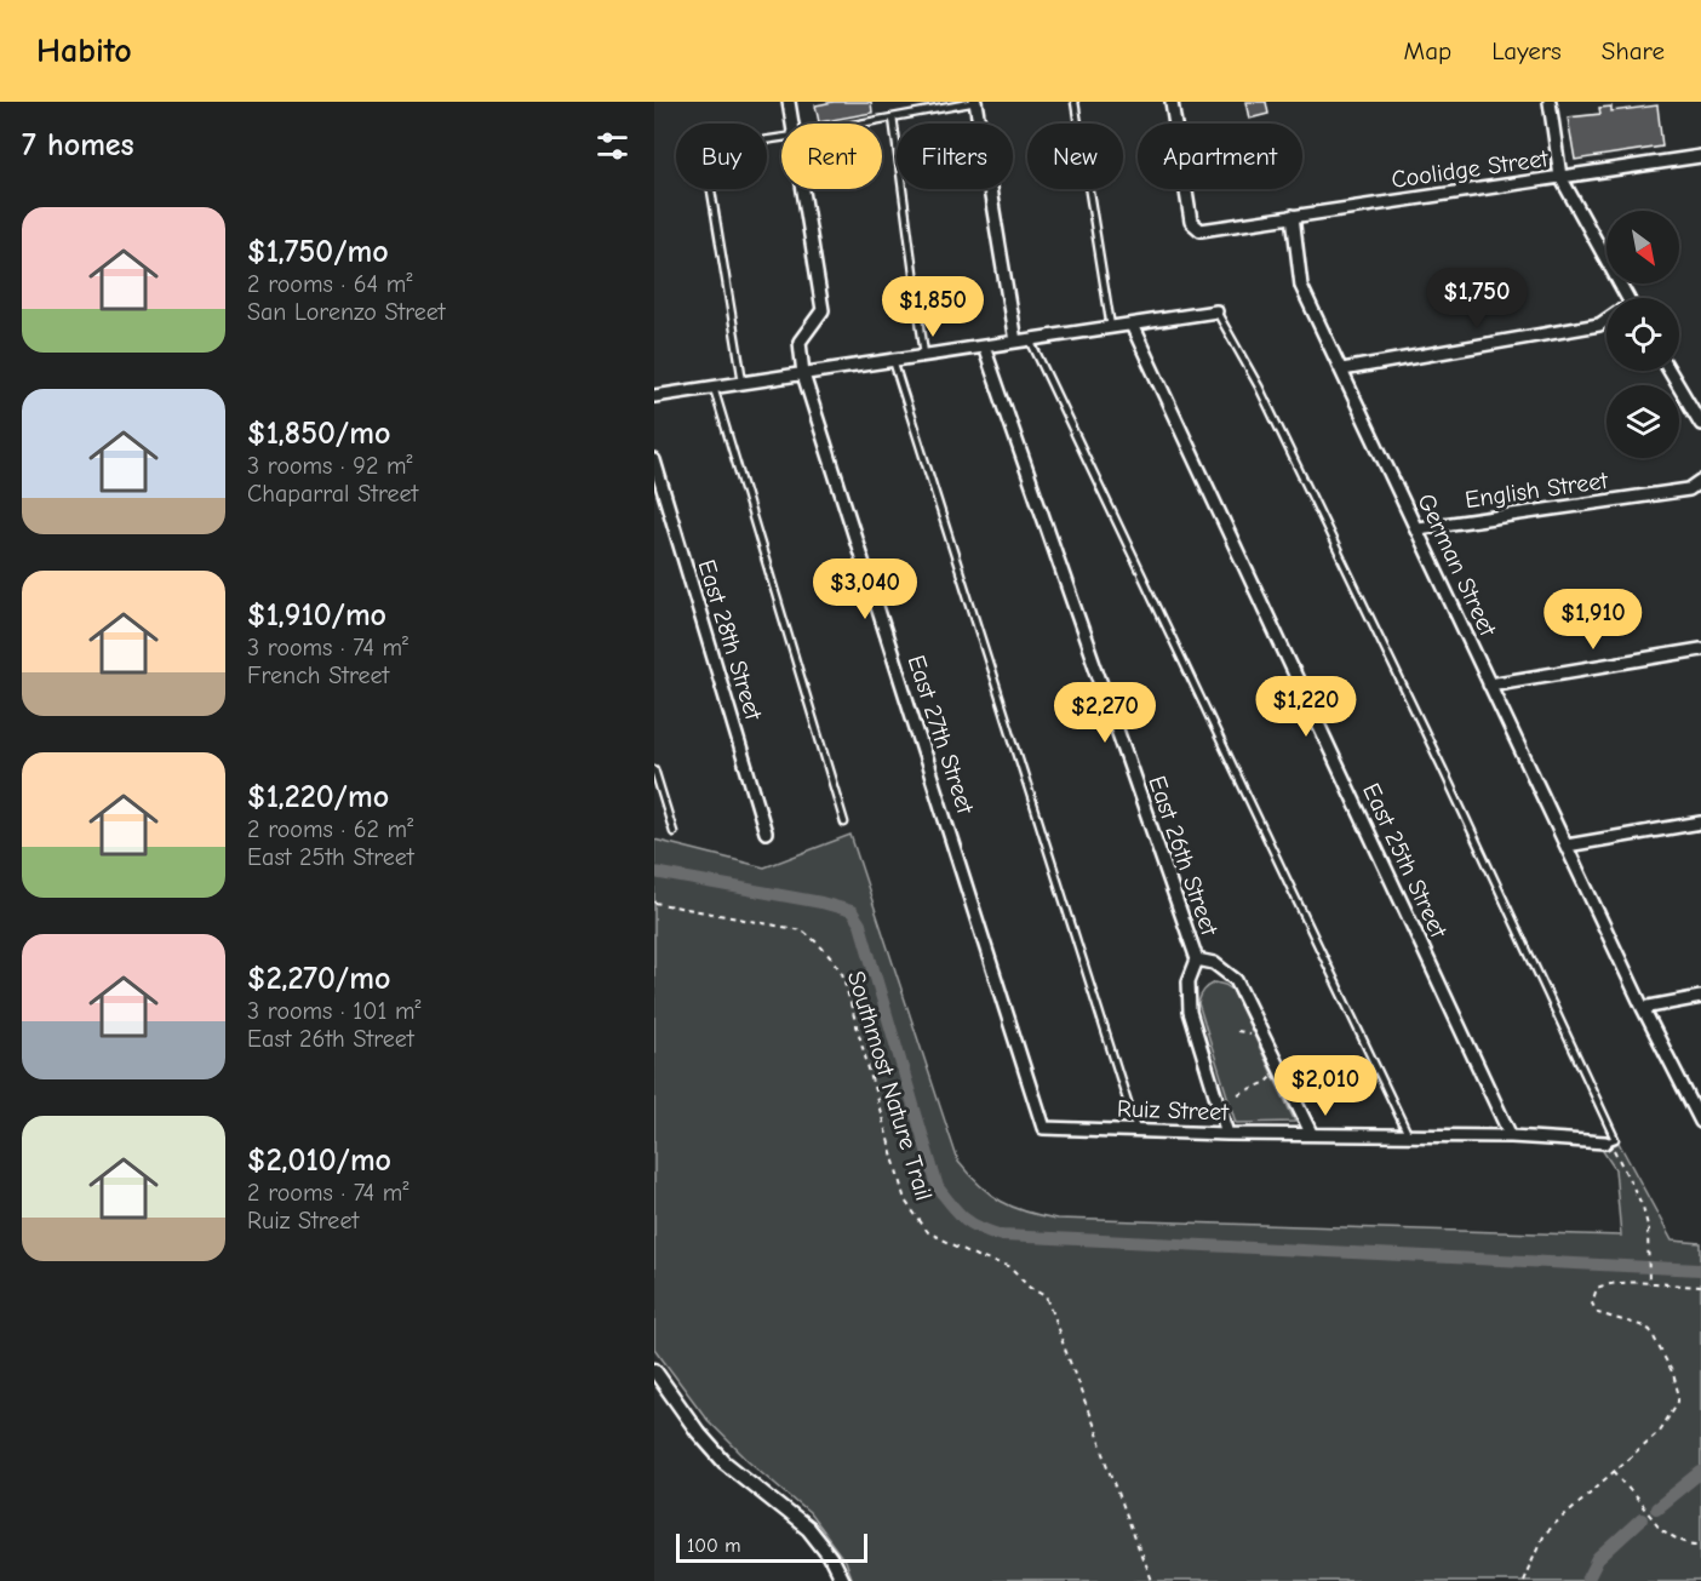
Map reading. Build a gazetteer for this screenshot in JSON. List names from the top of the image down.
{
  "streets": {
    "street": [
      "Coolidge Street",
      "English Street",
      "German Street",
      "East 28th Street",
      "East 27th Street",
      "East 26th Street",
      "East 25th Street",
      "Ruiz Street"
    ],
    "path": ["Southmost Nature Trail"]
  },
  "crossings": [
    ["Coolidge Street", "German Street"],
    ["English Street", "German Street"],
    ["East 27th Street", "Ruiz Street"],
    ["East 26th Street", "Ruiz Street"],
    ["East 25th Street", "Ruiz Street"]
  ],
  "scale_bar": "100 m",
  "north": "bottom right",
  "page": {
    "header": "Habito",
    "nav": ["Map", "Layers", "Share"],
    "heading": "7 homes",
    "chip": [
      "Buy",
      "Rent",
      "Filters",
      "New",
      "Apartment"
    ],
    "list": [
      {
        "name": "$1,750/mo",
        "note": "2 rooms · 64 m² · San Lorenzo Street"
      },
      {
        "name": "$1,850/mo",
        "note": "3 rooms · 92 m² · Chaparral Street"
      },
      {
        "name": "$1,910/mo",
        "note": "3 rooms · 74 m² · French Street"
      },
      {
        "name": "$1,220/mo",
        "note": "2 rooms · 62 m² · East 25th Street"
      },
      {
        "name": "$2,270/mo",
        "note": "3 rooms · 101 m² · East 26th Street"
      },
      {
        "name": "$2,010/mo",
        "note": "2 rooms · 74 m² · Ruiz Street"
      }
    ],
    "price": [
      "$1,750",
      "$1,850",
      "$3,040",
      "$1,910",
      "$1,220",
      "$2,270",
      "$2,010"
    ],
    "scale": "100 m"
  }
}
